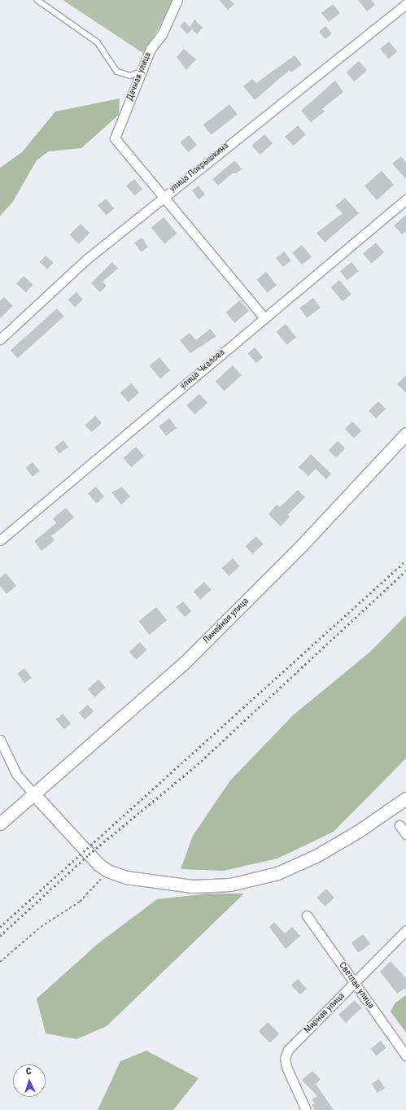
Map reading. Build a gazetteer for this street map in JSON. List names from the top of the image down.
{
  "streets": {
    "main road": ["Линейная улица"],
    "street": [
      "Дачная улица",
      "улица Покрышкина",
      "улица Чкалова",
      "Светлая улица",
      "Мирная улица"
    ]
  },
  "crossings": [
    ["Дачная улица", "улица Покрышкина"],
    ["Светлая улица", "Мирная улица"]
  ],
  "north": "top"
}
